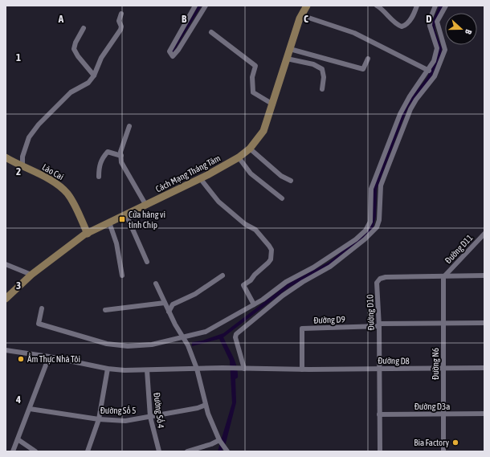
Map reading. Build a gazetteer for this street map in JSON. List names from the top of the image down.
{
  "streets": {
    "main road": ["Lào Cai", "Cách Mạng Tháng Tám"],
    "street": [
      "Đường D11",
      "Đường D10",
      "Đường D9",
      "Đường D8",
      "Đường N6",
      "Đường D3a",
      "Đường Số 5",
      "Đường Số 4"
    ]
  },
  "crossings": [
    ["Lào Cai", "Cách Mạng Tháng Tám"],
    ["Đường D11", "Đường D10"],
    ["Đường D11", "Đường N6"],
    ["Đường D10", "Đường D9"],
    ["Đường D10", "Đường D8"],
    ["Đường D10", "Đường N6"],
    ["Đường D10", "Đường D3a"],
    ["Đường D9", "Đường D8"],
    ["Đường D9", "Đường N6"],
    ["Đường D8", "Đường N6"],
    ["Đường D8", "Đường Số 4"],
    ["Đường N6", "Đường D3a"],
    ["Đường Số 5", "Đường Số 4"]
  ],
  "places": {
    "transit": ["Cửa hàng vi tính Chíp"],
    "other": ["Ẩm Thực Nhà Tôi", "Bia Factory"]
  },
  "north": "right",
  "grid": {
    "columns": [
      "A",
      "B",
      "C",
      "D"
    ],
    "rows": [
      "1",
      "2",
      "3",
      "4"
    ]
  }
}
